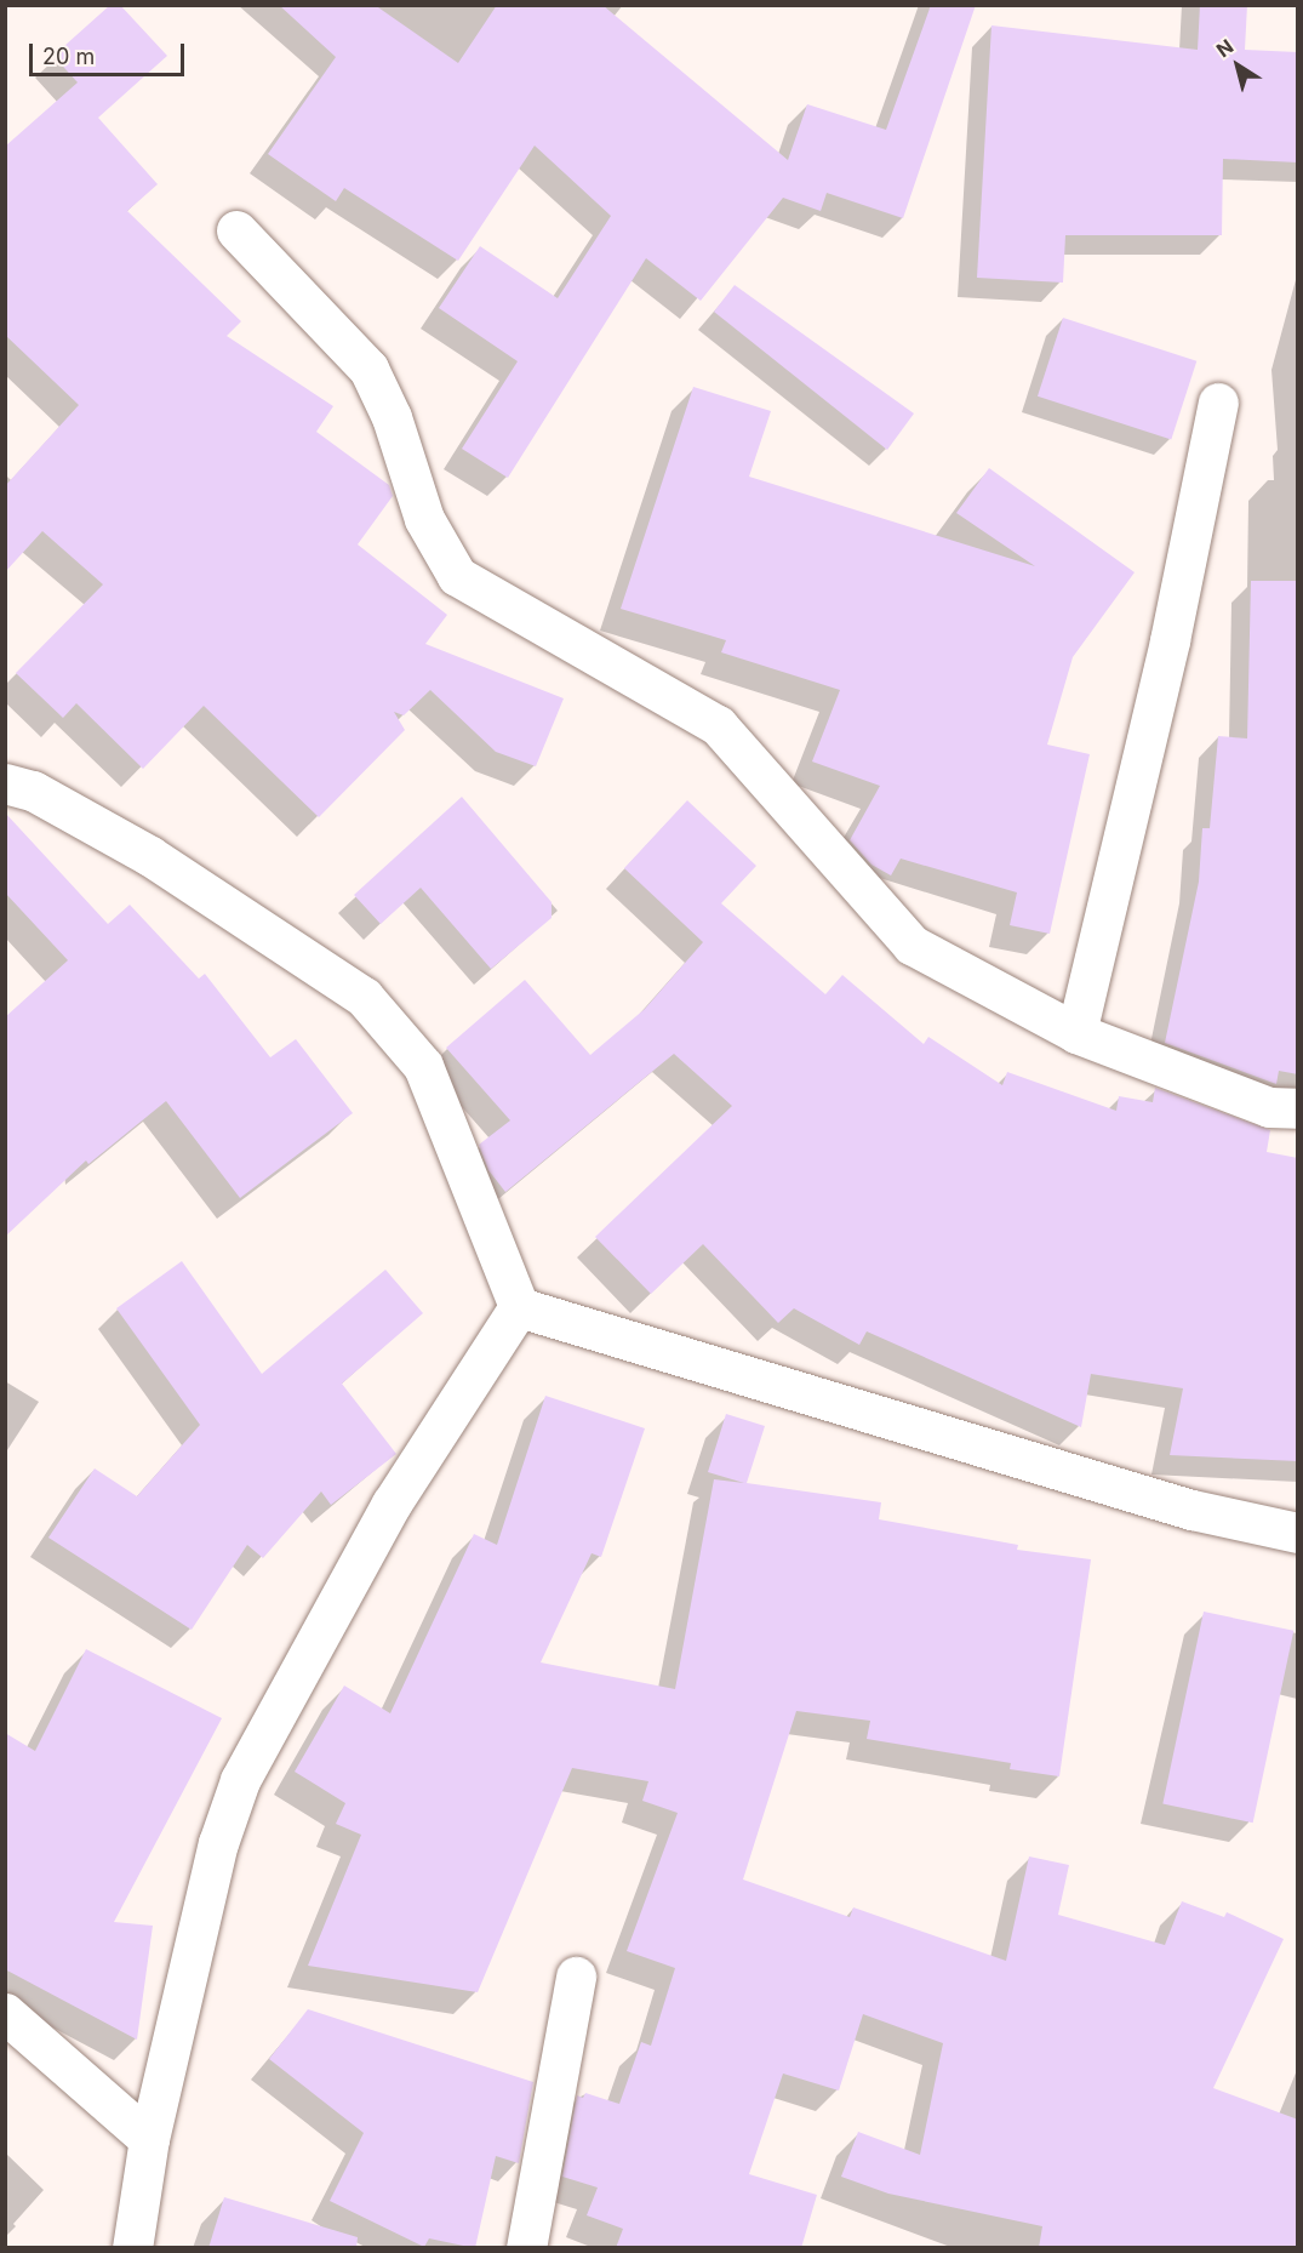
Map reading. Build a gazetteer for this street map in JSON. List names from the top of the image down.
{
  "scale_bar": "20 m",
  "north": "top left"
}
